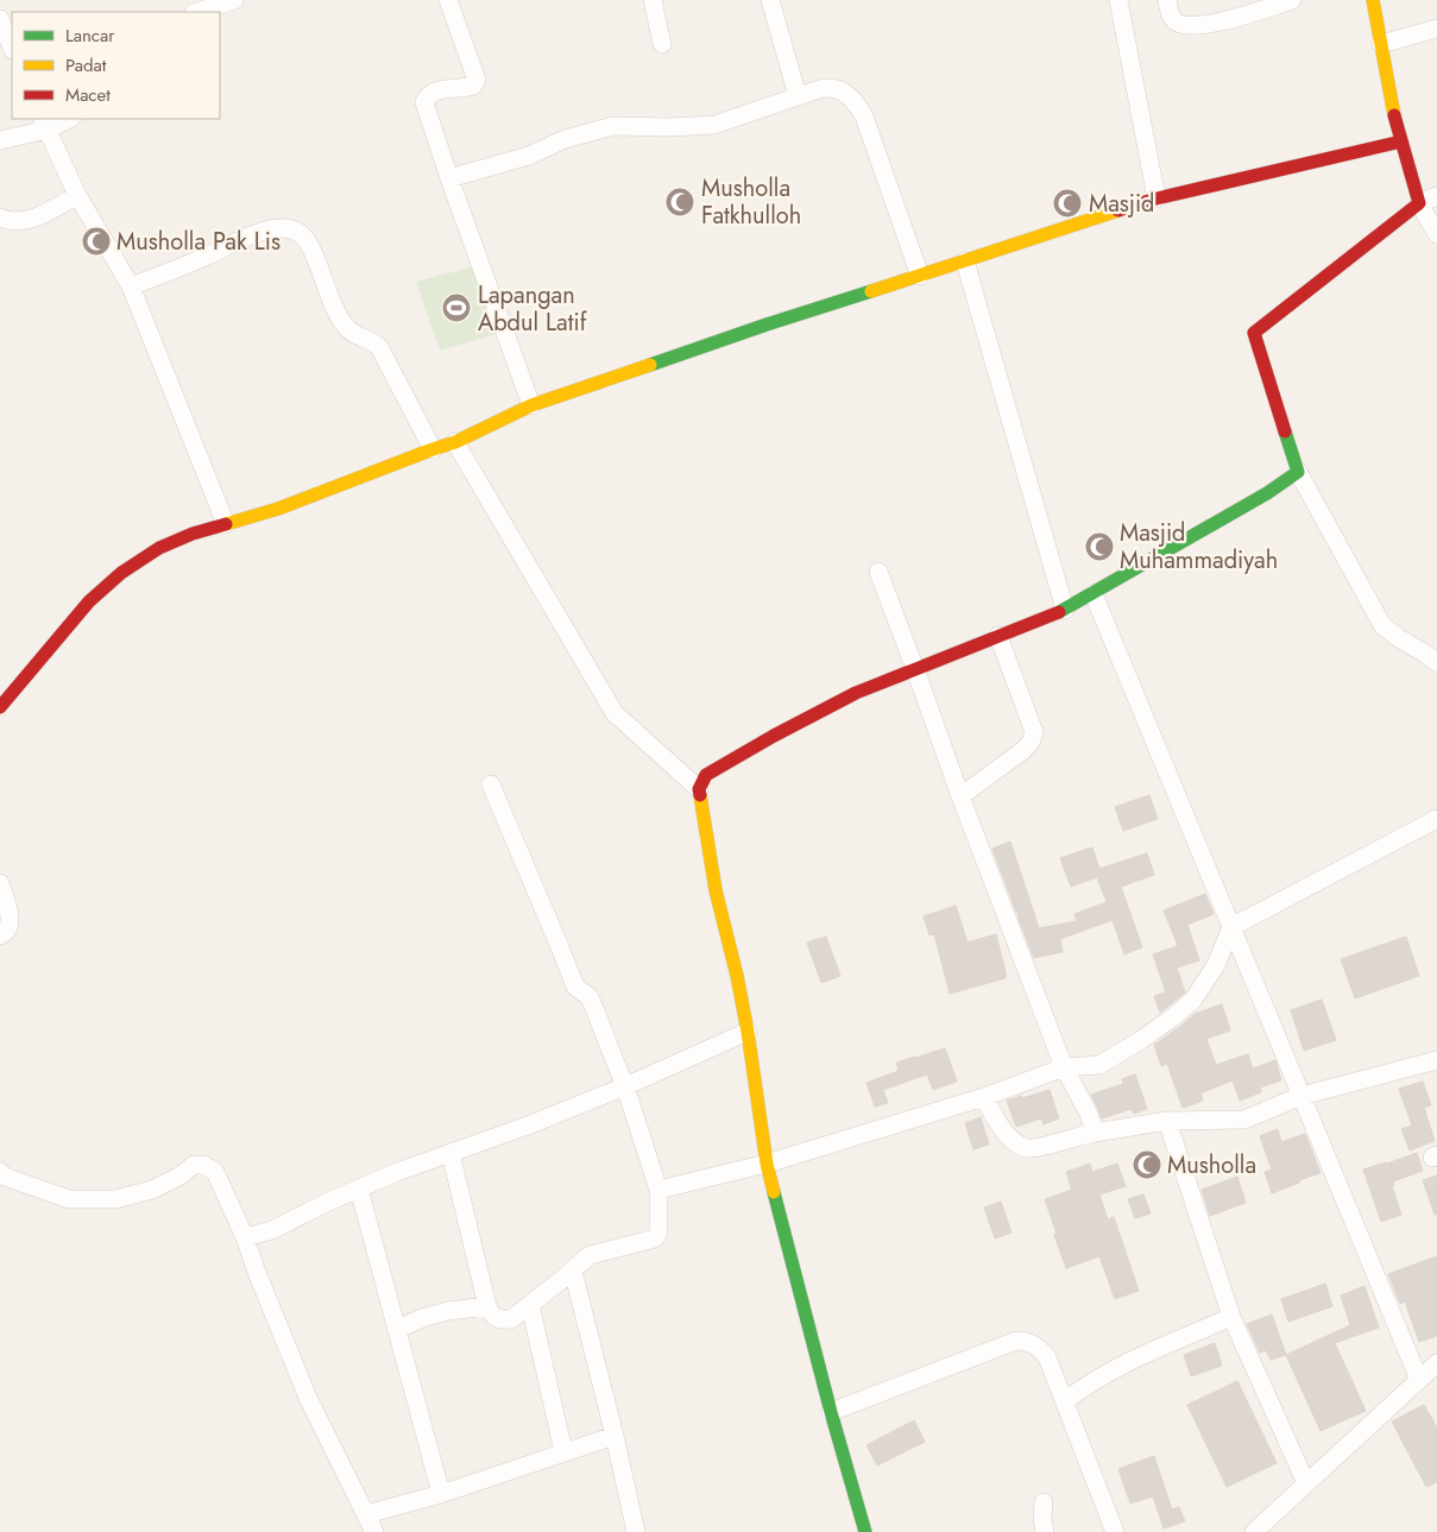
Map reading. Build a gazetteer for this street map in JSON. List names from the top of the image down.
{
  "places": {
    "mosque": [
      "Musholla Fatkhulloh",
      "Masjid",
      "Musholla Pak Lis",
      "Masjid Muhammadiyah",
      "Musholla"
    ],
    "sports": ["Lapangan Abdul Latif"]
  },
  "legend": ["Lancar", "Padat", "Macet"]
}
